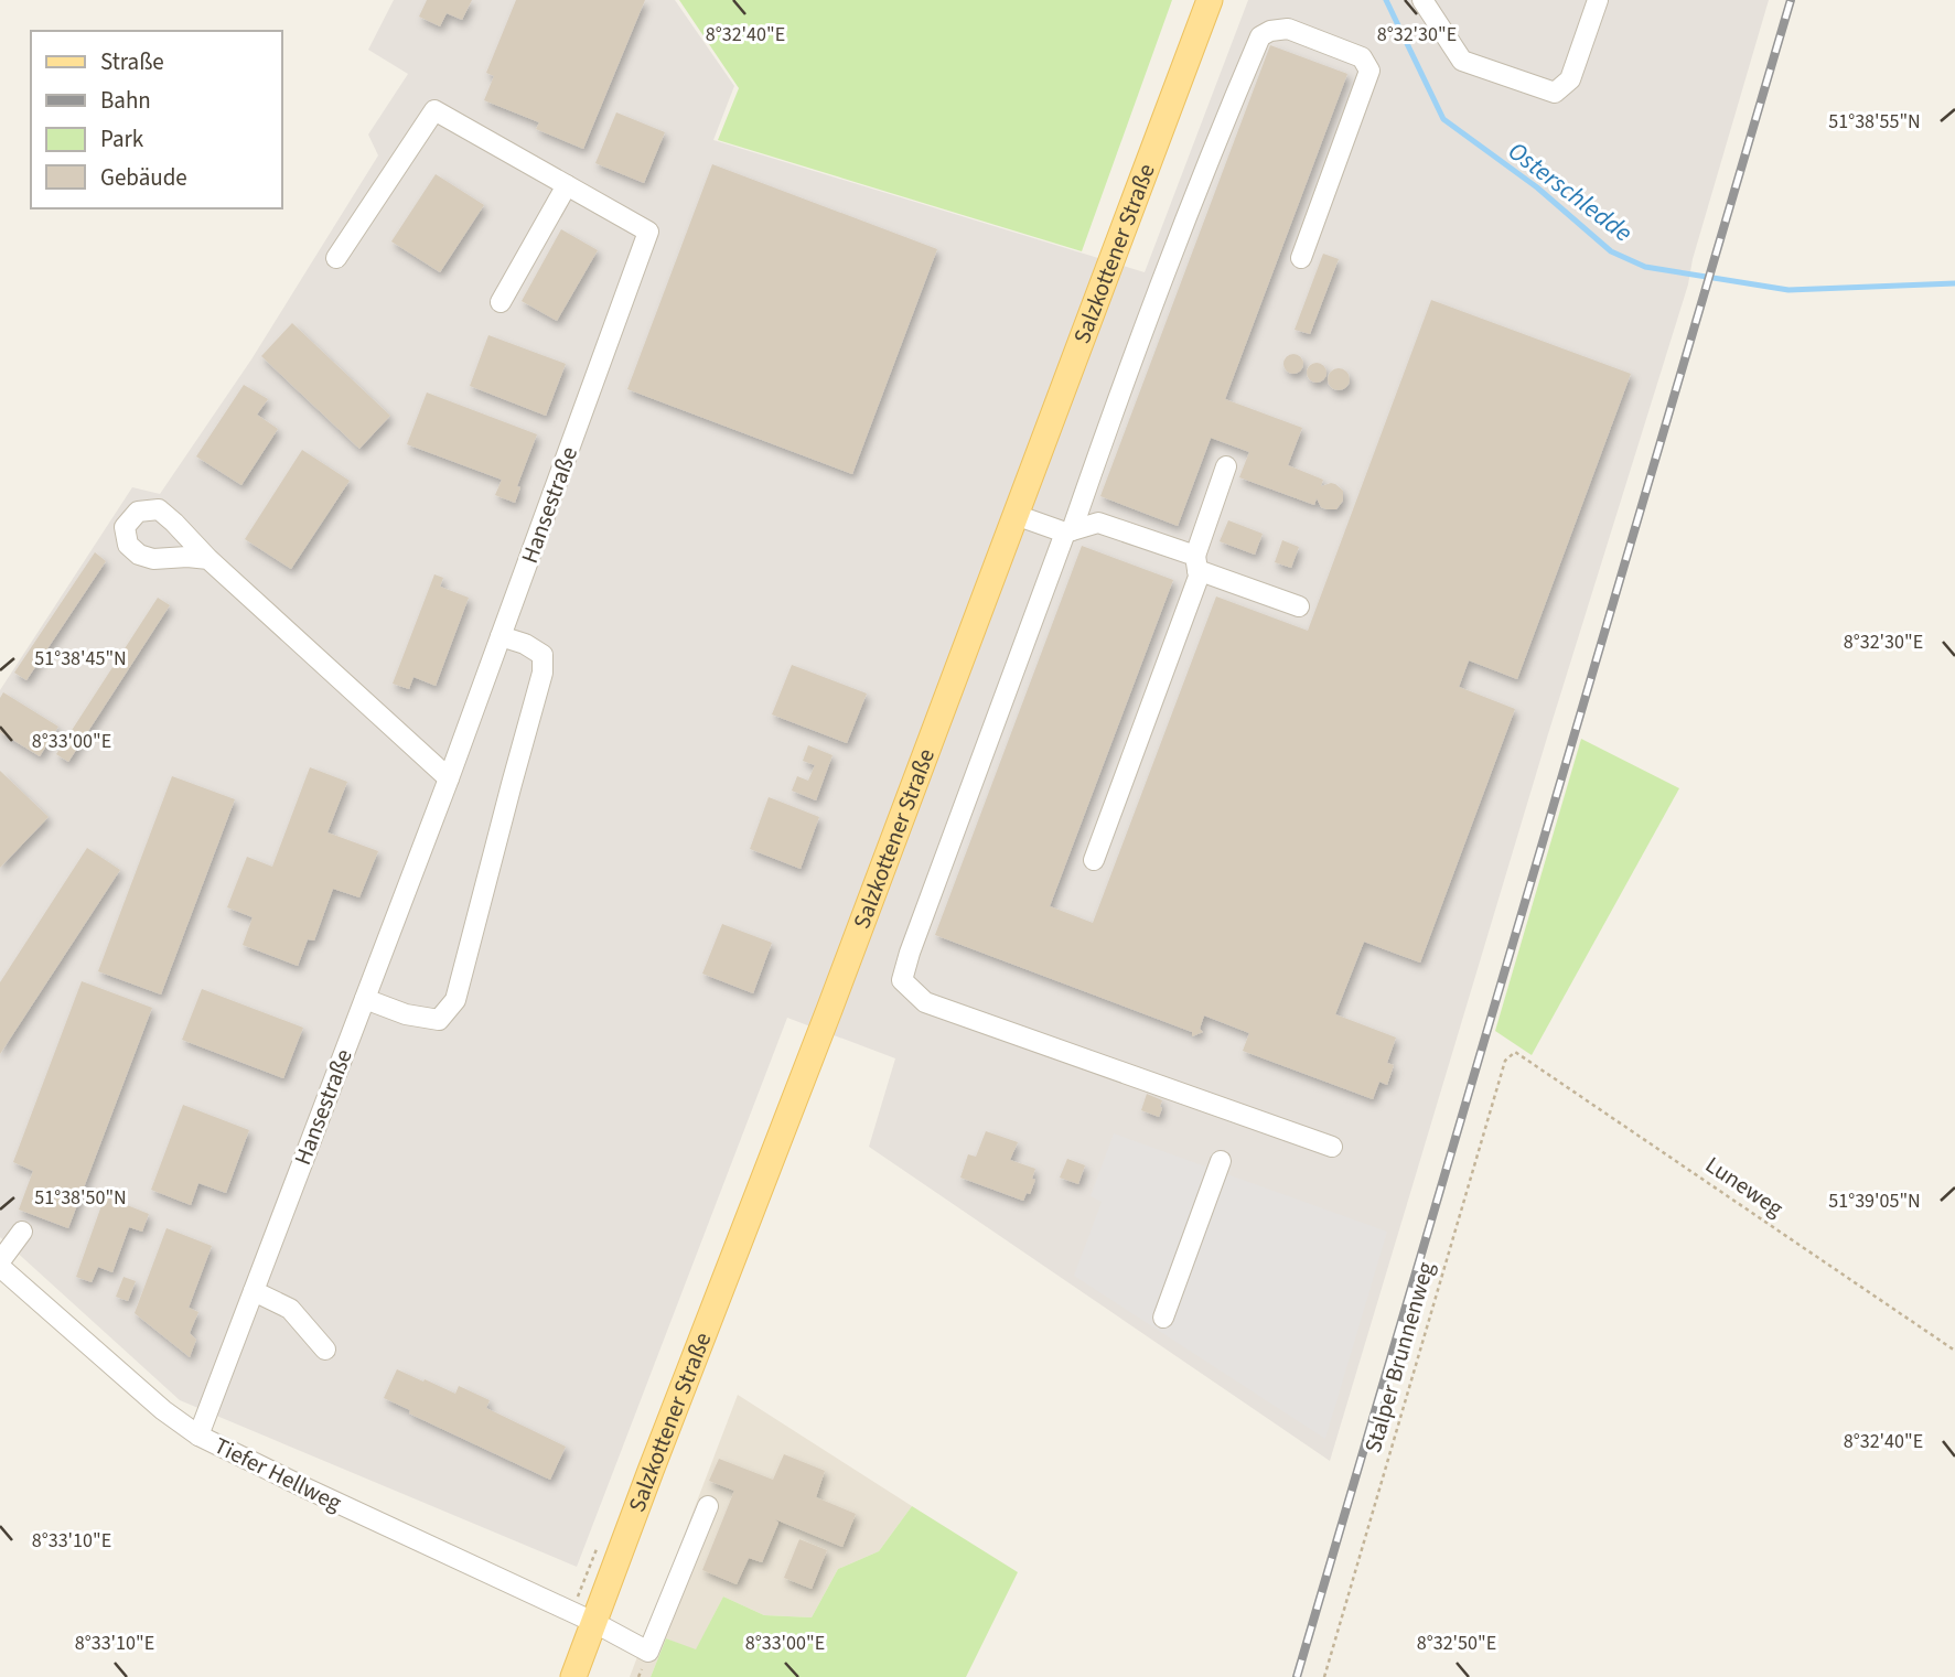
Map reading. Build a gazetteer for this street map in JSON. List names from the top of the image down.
{
  "streets": {
    "main road": ["Salzkottener Straße"],
    "street": ["Hansestraße", "Tiefer Hellweg"],
    "path": ["Luneweg", "Stalper Brunnenweg"]
  },
  "crossings": [
    ["Salzkottener Straße", "Tiefer Hellweg"],
    ["Hansestraße", "Tiefer Hellweg"],
    ["Luneweg", "Stalper Brunnenweg"]
  ],
  "water": ["Osterschledde"],
  "legend": [
    "Straße",
    "Bahn",
    "Park",
    "Gebäude"
  ],
  "coordinates": [
    "8°32'40\"E",
    "8°32'30\"E",
    "51°38'55\"N",
    "51°38'45\"N",
    "8°33'00\"E",
    "51°38'50\"N",
    "51°39'05\"N",
    "8°33'10\"E",
    "8°32'50\"E"
  ]
}
